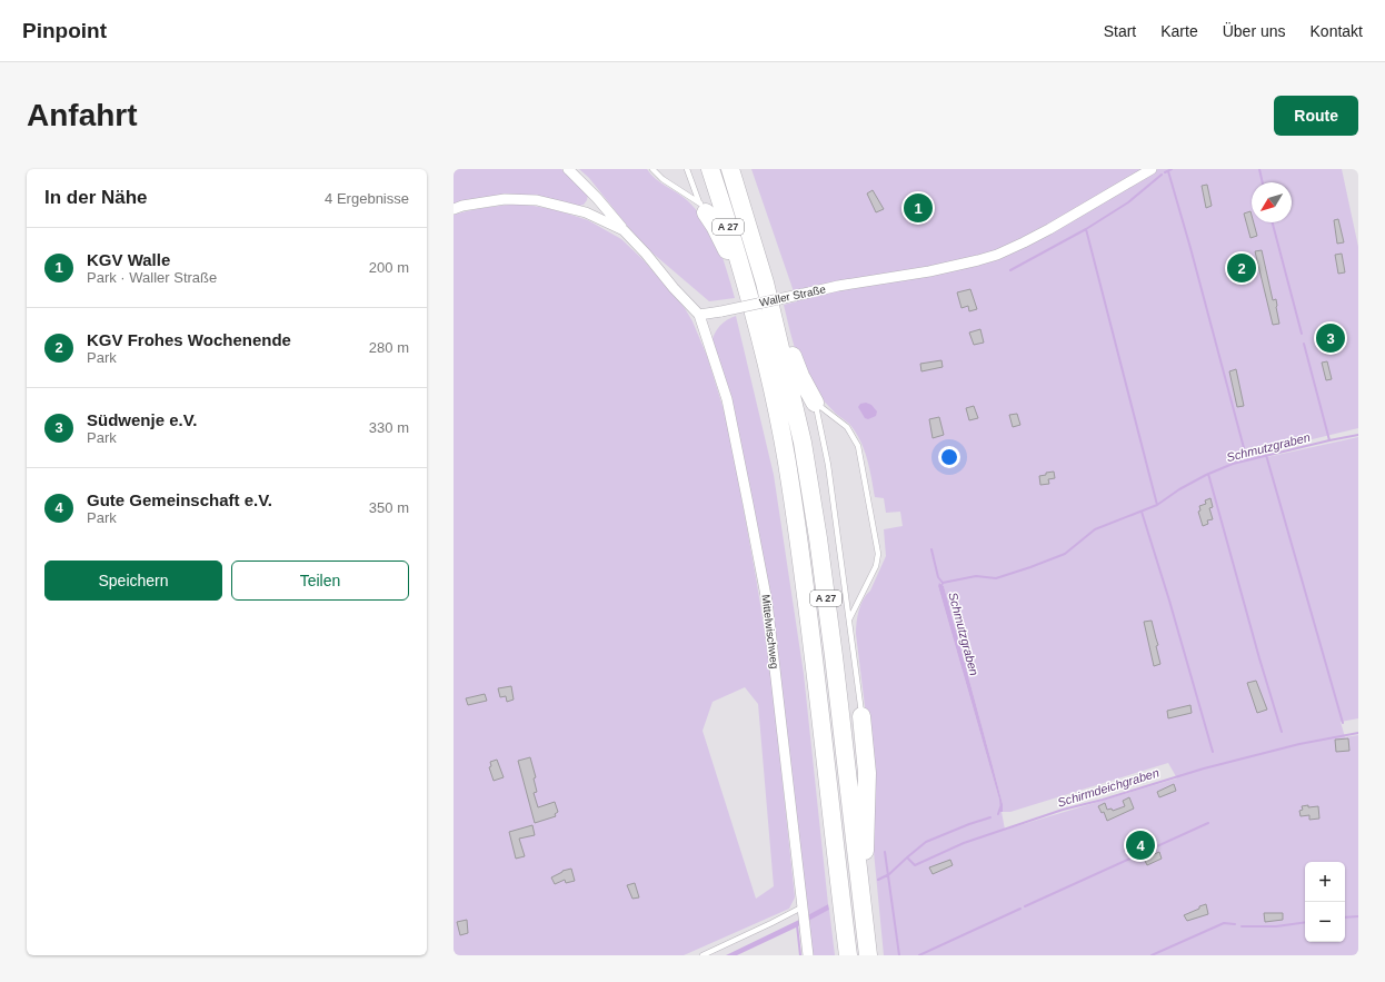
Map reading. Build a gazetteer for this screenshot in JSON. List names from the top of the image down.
{
  "streets": {
    "highway": ["A 27"],
    "street": ["Waller Straße", "Mittelwischweg"]
  },
  "crossings": [
    ["Waller Straße", "Mittelwischweg"]
  ],
  "water": ["Schmutzgraben", "Schirmdeichgraben"],
  "north": "bottom left",
  "page": {
    "header": "Pinpoint",
    "nav": [
      "Start",
      "Karte",
      "Über uns",
      "Kontakt"
    ],
    "buttons": [
      "Route",
      ["Speichern", "Teilen"]
    ],
    "title": "Anfahrt",
    "heading": ["In der Nähe", "4 Ergebnisse"],
    "pins": [
      "1",
      "2",
      "3",
      "4"
    ],
    "list": [
      {
        "mark": "1",
        "name": "KGV Walle",
        "note": "Park · Waller Straße",
        "value": "200 m"
      },
      {
        "mark": "2",
        "name": "KGV Frohes Wochenende",
        "note": "Park",
        "value": "280 m"
      },
      {
        "mark": "3",
        "name": "Südwenje e.V.",
        "note": "Park",
        "value": "330 m"
      },
      {
        "mark": "4",
        "name": "Gute Gemeinschaft e.V.",
        "note": "Park",
        "value": "350 m"
      }
    ],
    "map_buttons": ["+", "−"]
  }
}
